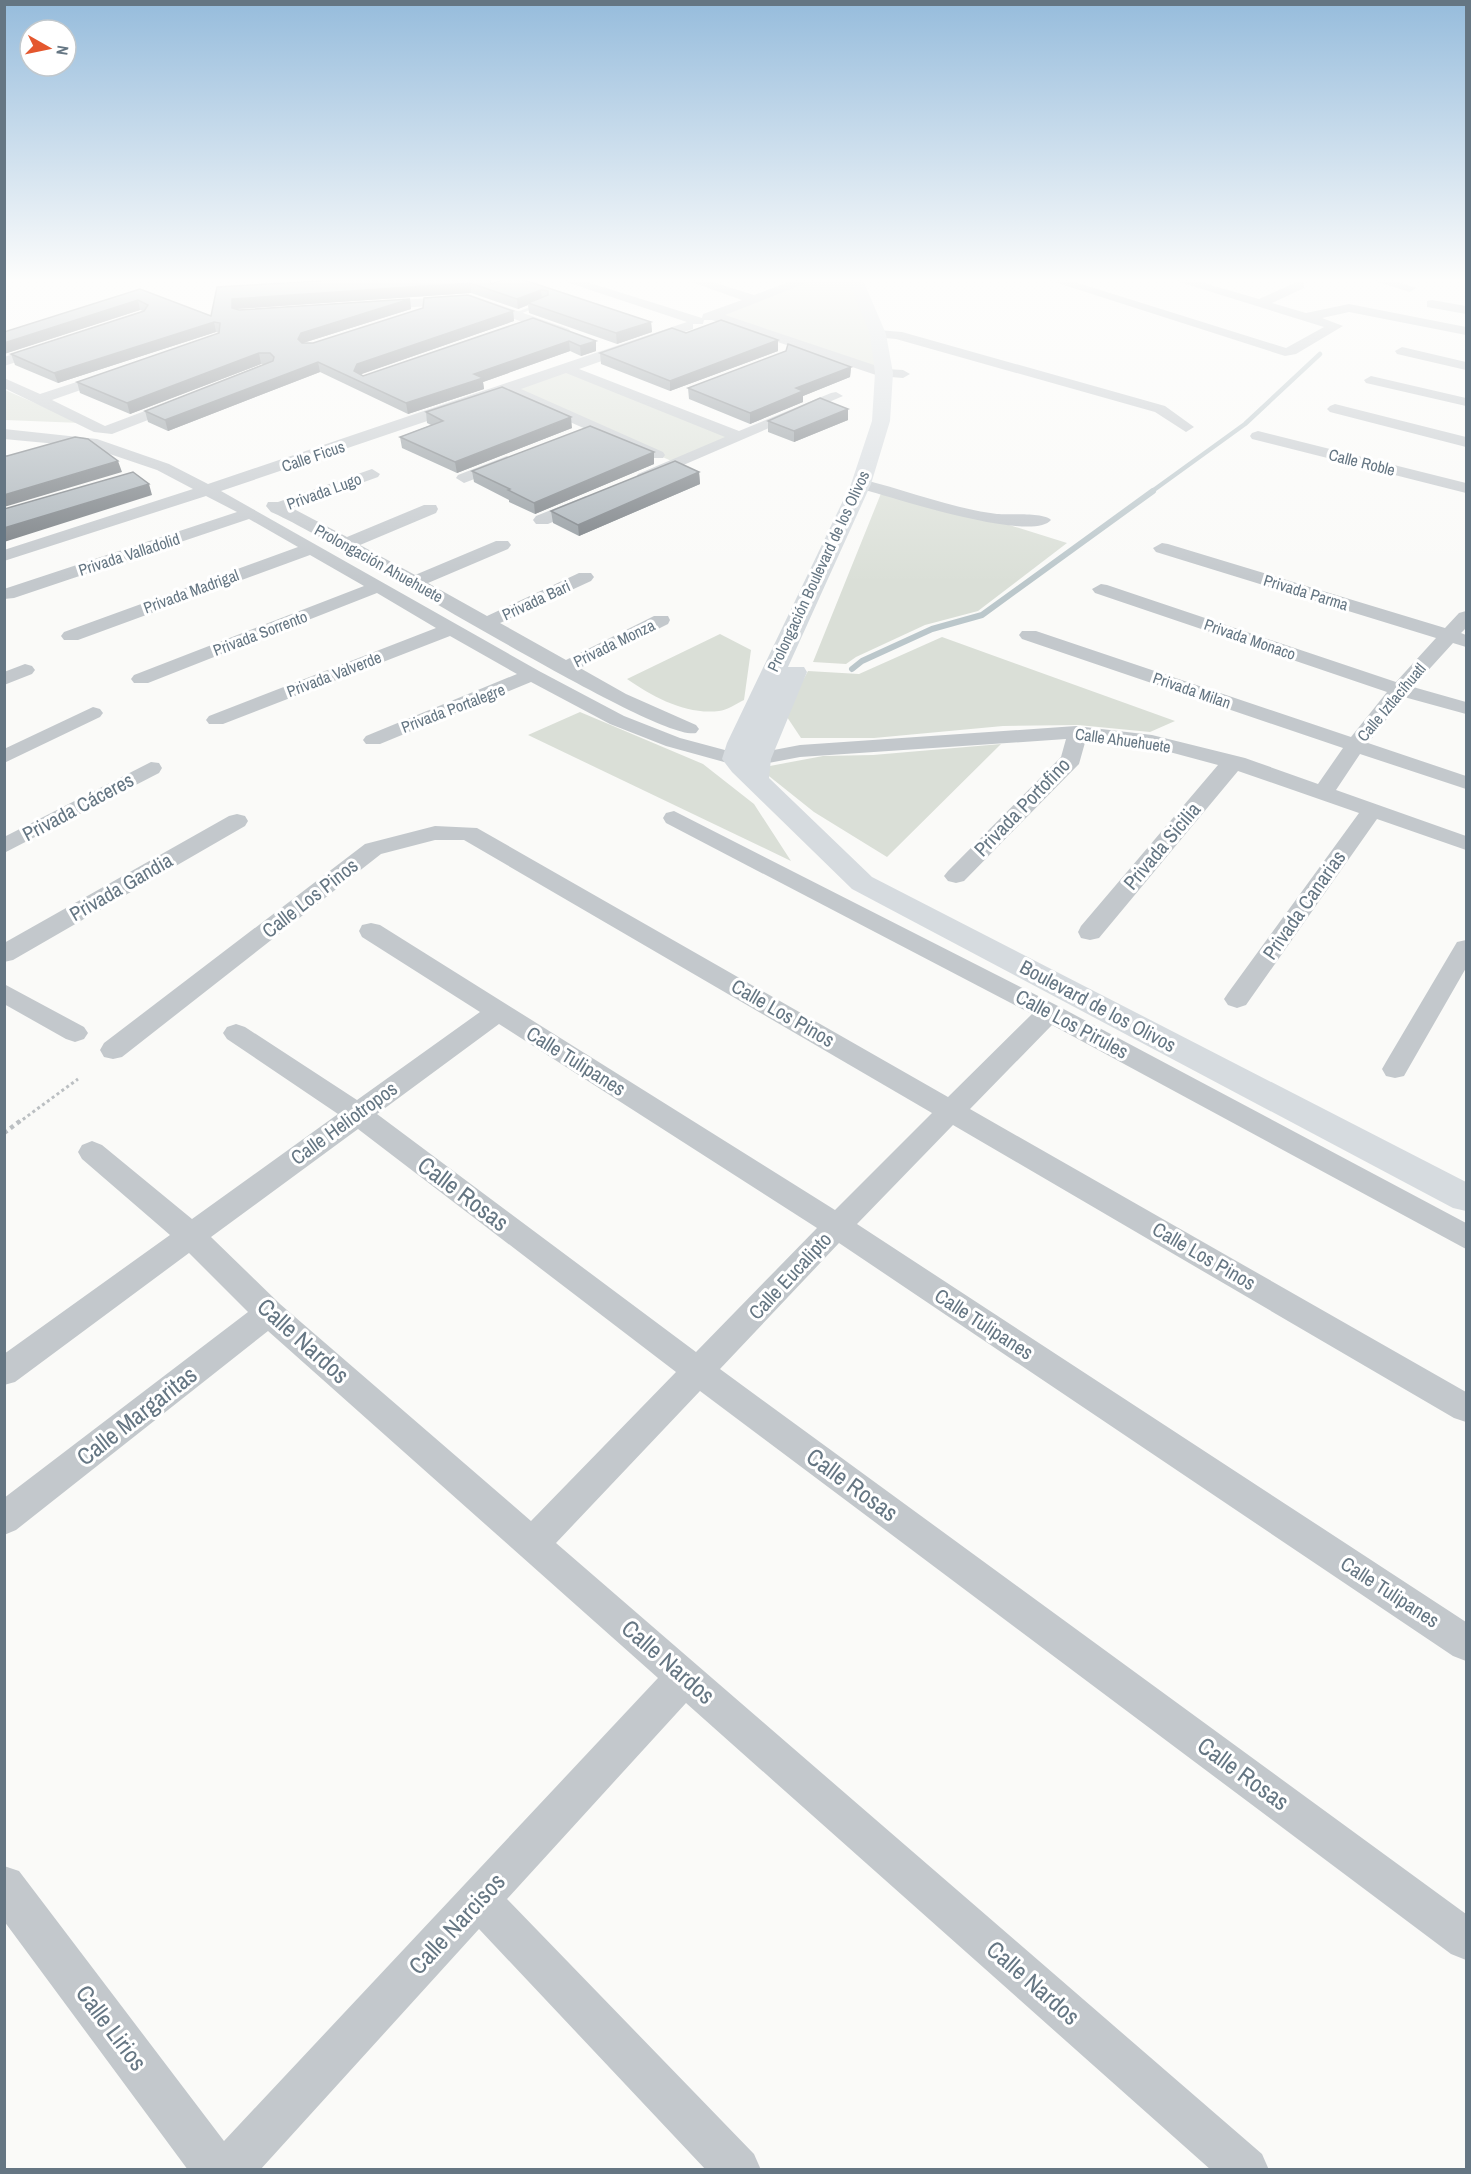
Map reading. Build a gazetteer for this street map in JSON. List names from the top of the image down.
{
  "streets": {
    "street": [
      "Calle Ficus",
      "Calle Roble",
      "Privada Lugo",
      "Privada Valladolid",
      "Prolongación Ahuehuete",
      "Prolongación Boulevard de los Olivos",
      "Privada Madrigal",
      "Privada Parma",
      "Privada Bari",
      "Privada Sorrento",
      "Privada Monaco",
      "Privada Monza",
      "Privada Valverde",
      "Privada Milan",
      "Calle Iztlacíhuatl",
      "Privada Portalegre",
      "Calle Ahuehuete",
      "Privada Cáceres",
      "Privada Portofino",
      "Privada Sicilia",
      "Privada Gandia",
      "Calle Los Pinos",
      "Privada Canarias",
      "Boulevard de los Olivos",
      "Calle Los Pirules",
      "Calle Tulipanes",
      "Calle Heliotropos",
      "Calle Rosas",
      "Calle Eucalipto",
      "Calle Nardos",
      "Calle Margaritas",
      "Calle Narcisos",
      "Calle Lirios"
    ]
  },
  "crossings": [
    ["Calle Ficus", "Prolongación Ahuehuete"],
    ["Privada Lugo", "Prolongación Ahuehuete"],
    ["Privada Valladolid", "Prolongación Ahuehuete"],
    ["Prolongación Ahuehuete", "Prolongación Boulevard de los Olivos"],
    ["Prolongación Ahuehuete", "Privada Madrigal"],
    ["Prolongación Ahuehuete", "Privada Bari"],
    ["Prolongación Ahuehuete", "Privada Sorrento"],
    ["Prolongación Ahuehuete", "Privada Monza"],
    ["Prolongación Ahuehuete", "Privada Valverde"],
    ["Prolongación Ahuehuete", "Privada Portalegre"],
    ["Prolongación Ahuehuete", "Calle Ahuehuete"],
    ["Prolongación Ahuehuete", "Boulevard de los Olivos"],
    ["Prolongación Boulevard de los Olivos", "Calle Ahuehuete"],
    ["Prolongación Boulevard de los Olivos", "Boulevard de los Olivos"],
    ["Privada Parma", "Calle Iztlacíhuatl"],
    ["Privada Monaco", "Calle Iztlacíhuatl"],
    ["Privada Milan", "Calle Iztlacíhuatl"],
    ["Calle Iztlacíhuatl", "Calle Ahuehuete"],
    ["Calle Ahuehuete", "Privada Portofino"],
    ["Calle Ahuehuete", "Privada Sicilia"],
    ["Calle Ahuehuete", "Privada Canarias"],
    ["Calle Ahuehuete", "Boulevard de los Olivos"],
    ["Calle Los Pinos", "Calle Eucalipto"],
    ["Calle Los Pirules", "Calle Eucalipto"],
    ["Calle Tulipanes", "Calle Heliotropos"],
    ["Calle Tulipanes", "Calle Eucalipto"],
    ["Calle Heliotropos", "Calle Rosas"],
    ["Calle Heliotropos", "Calle Nardos"],
    ["Calle Rosas", "Calle Eucalipto"],
    ["Calle Eucalipto", "Calle Nardos"],
    ["Calle Nardos", "Calle Margaritas"],
    ["Calle Nardos", "Calle Narcisos"]
  ],
  "north": "right"
}
